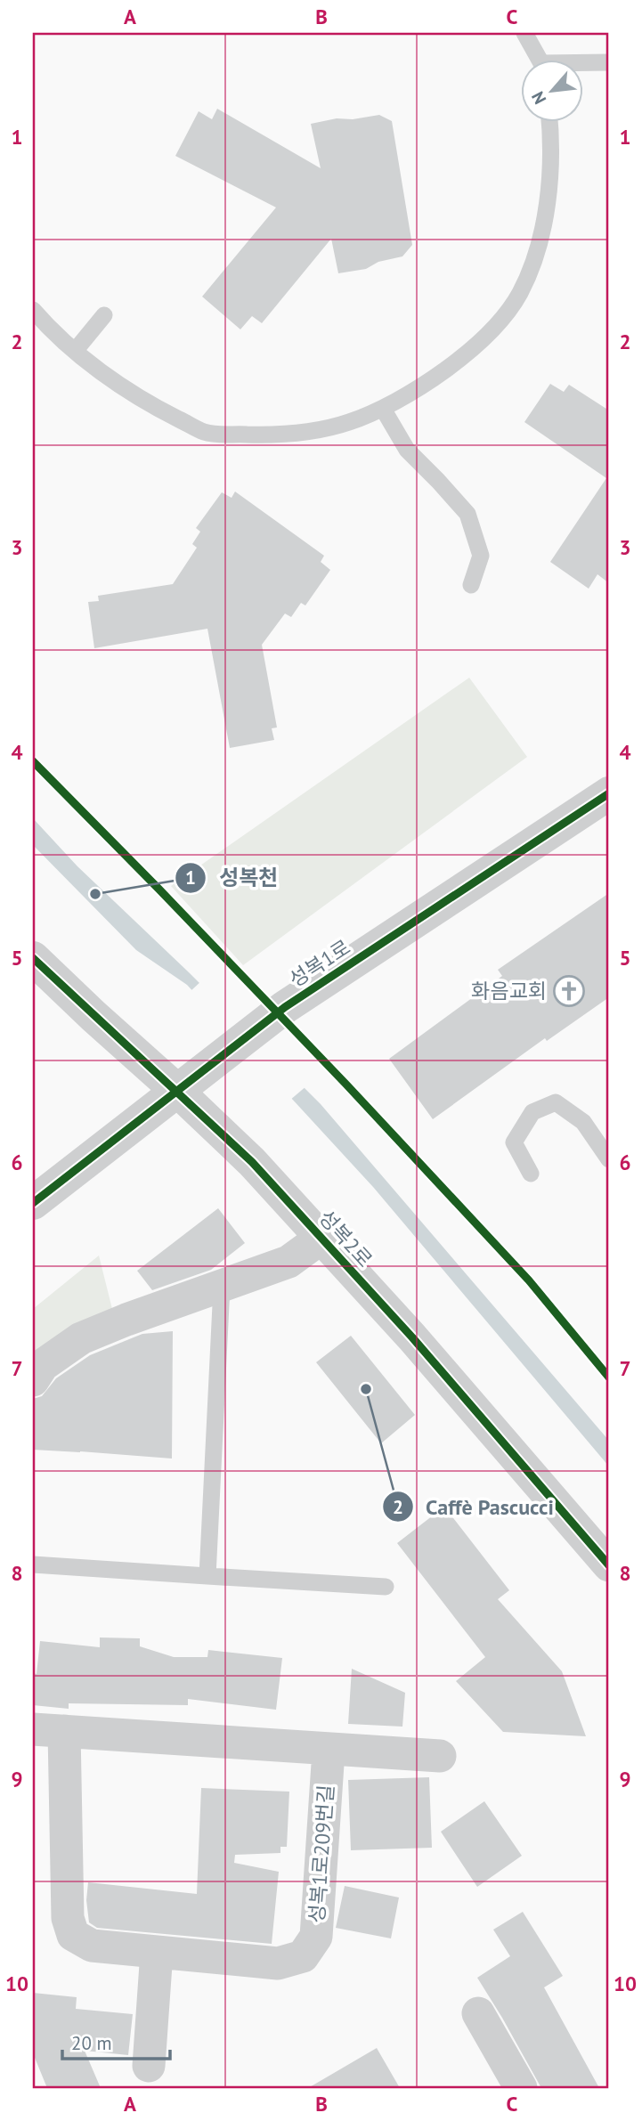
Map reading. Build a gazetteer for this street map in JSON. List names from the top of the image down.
{
  "streets": {
    "street": ["성복1로", "성복2로", "성복1로209번길"]
  },
  "crossings": [
    ["성복1로", "성복2로"]
  ],
  "places": {
    "other": ["성복천", "Caffè Pascucci"],
    "church": ["화음교회"]
  },
  "scale_bar": "20 m",
  "north": "bottom left",
  "grid": {
    "columns": ["A", "B", "C"],
    "rows": [
      "1",
      "2",
      "3",
      "4",
      "5",
      "6",
      "7",
      "8",
      "9",
      "10"
    ]
  }
}
